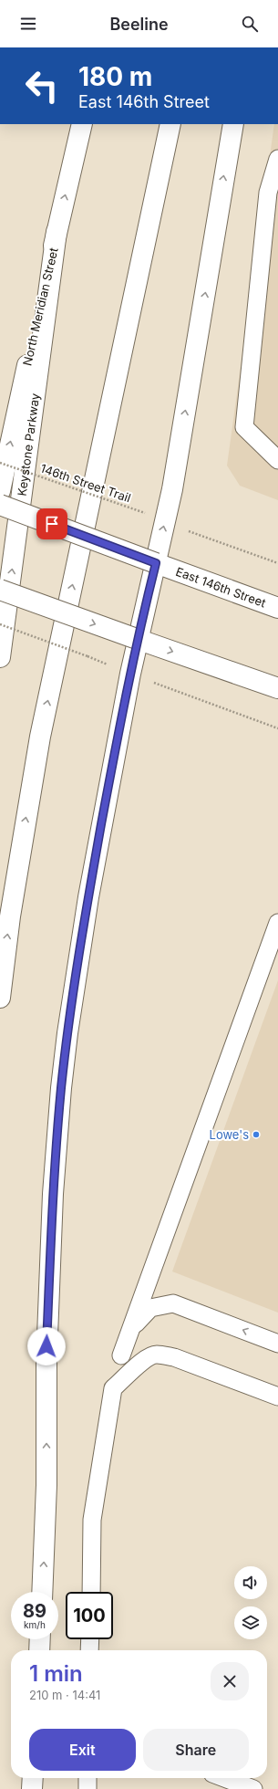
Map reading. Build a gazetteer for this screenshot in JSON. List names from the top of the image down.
{
  "streets": {
    "main road": ["North Meridian Street", "Keystone Parkway", "East 146th Street"],
    "path": ["146th Street Trail"]
  },
  "crossings": [
    ["North Meridian Street", "Keystone Parkway"]
  ],
  "places": ["Lowe's"],
  "page": {
    "header": "Beeline",
    "turn": ["180 m", "East 146th Street"],
    "speed": "89 km/h",
    "limit": "100",
    "heading": ["1 min", "210 m · 14:41"],
    "buttons": ["Exit", "Share"]
  }
}
